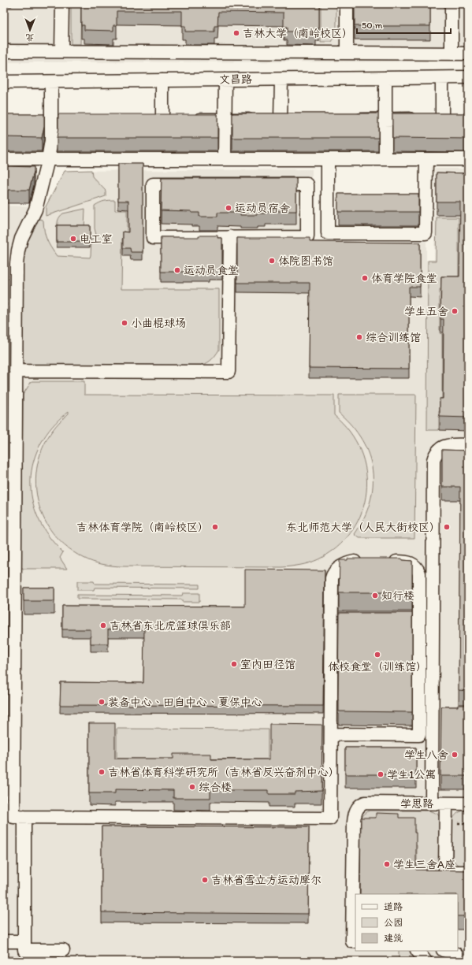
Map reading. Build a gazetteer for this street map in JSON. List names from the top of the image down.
{
  "streets": {
    "street": ["文昌路", "学思路"]
  },
  "places": [
    "吉林大学（南岭校区）",
    "运动员宿舍",
    "电工室",
    "体院图书馆",
    "运动员食堂",
    "体育学院食堂",
    "学生五舍",
    "小曲棍球场",
    "综合训练馆",
    "吉林体育学院（南岭校区）",
    "东北师范大学（人民大街校区）",
    "知行楼",
    "吉林省东北虎篮球俱乐部",
    "体校食堂（训练馆）",
    "室内田径馆",
    "装备中心、田自中心、夏保中心",
    "学生八舍",
    "吉林省体育科学研究所（吉林省反兴奋剂中心）",
    "学生1公寓",
    "综合楼",
    "学生三舍A座",
    "吉林省雪立方运动摩尔"
  ],
  "legend": ["道路", "公园", "建筑"],
  "scale_bar": "50 m",
  "north": "bottom"
}
